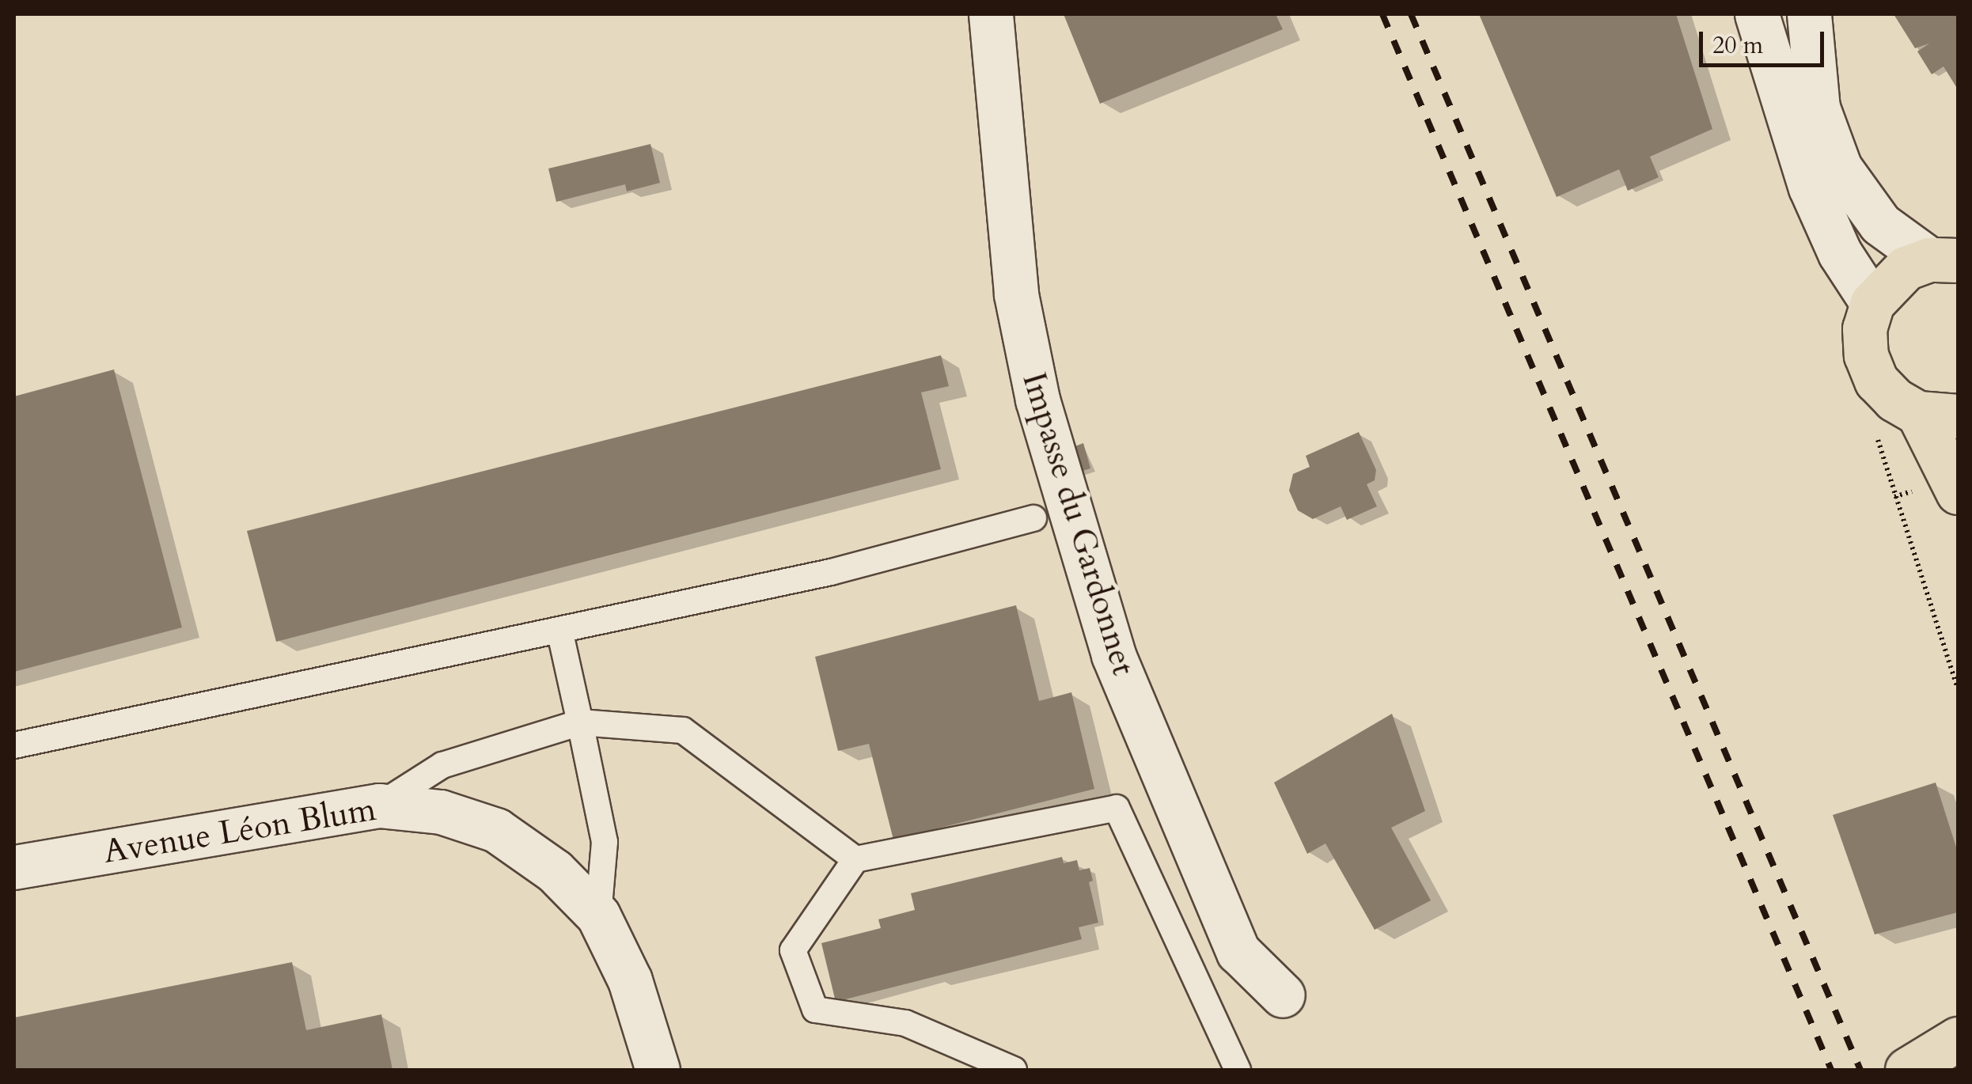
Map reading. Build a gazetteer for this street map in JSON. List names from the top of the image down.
{
  "streets": {
    "street": ["Impasse du Gardonnet", "Avenue Léon Blum"]
  },
  "scale_bar": "20 m"
}
